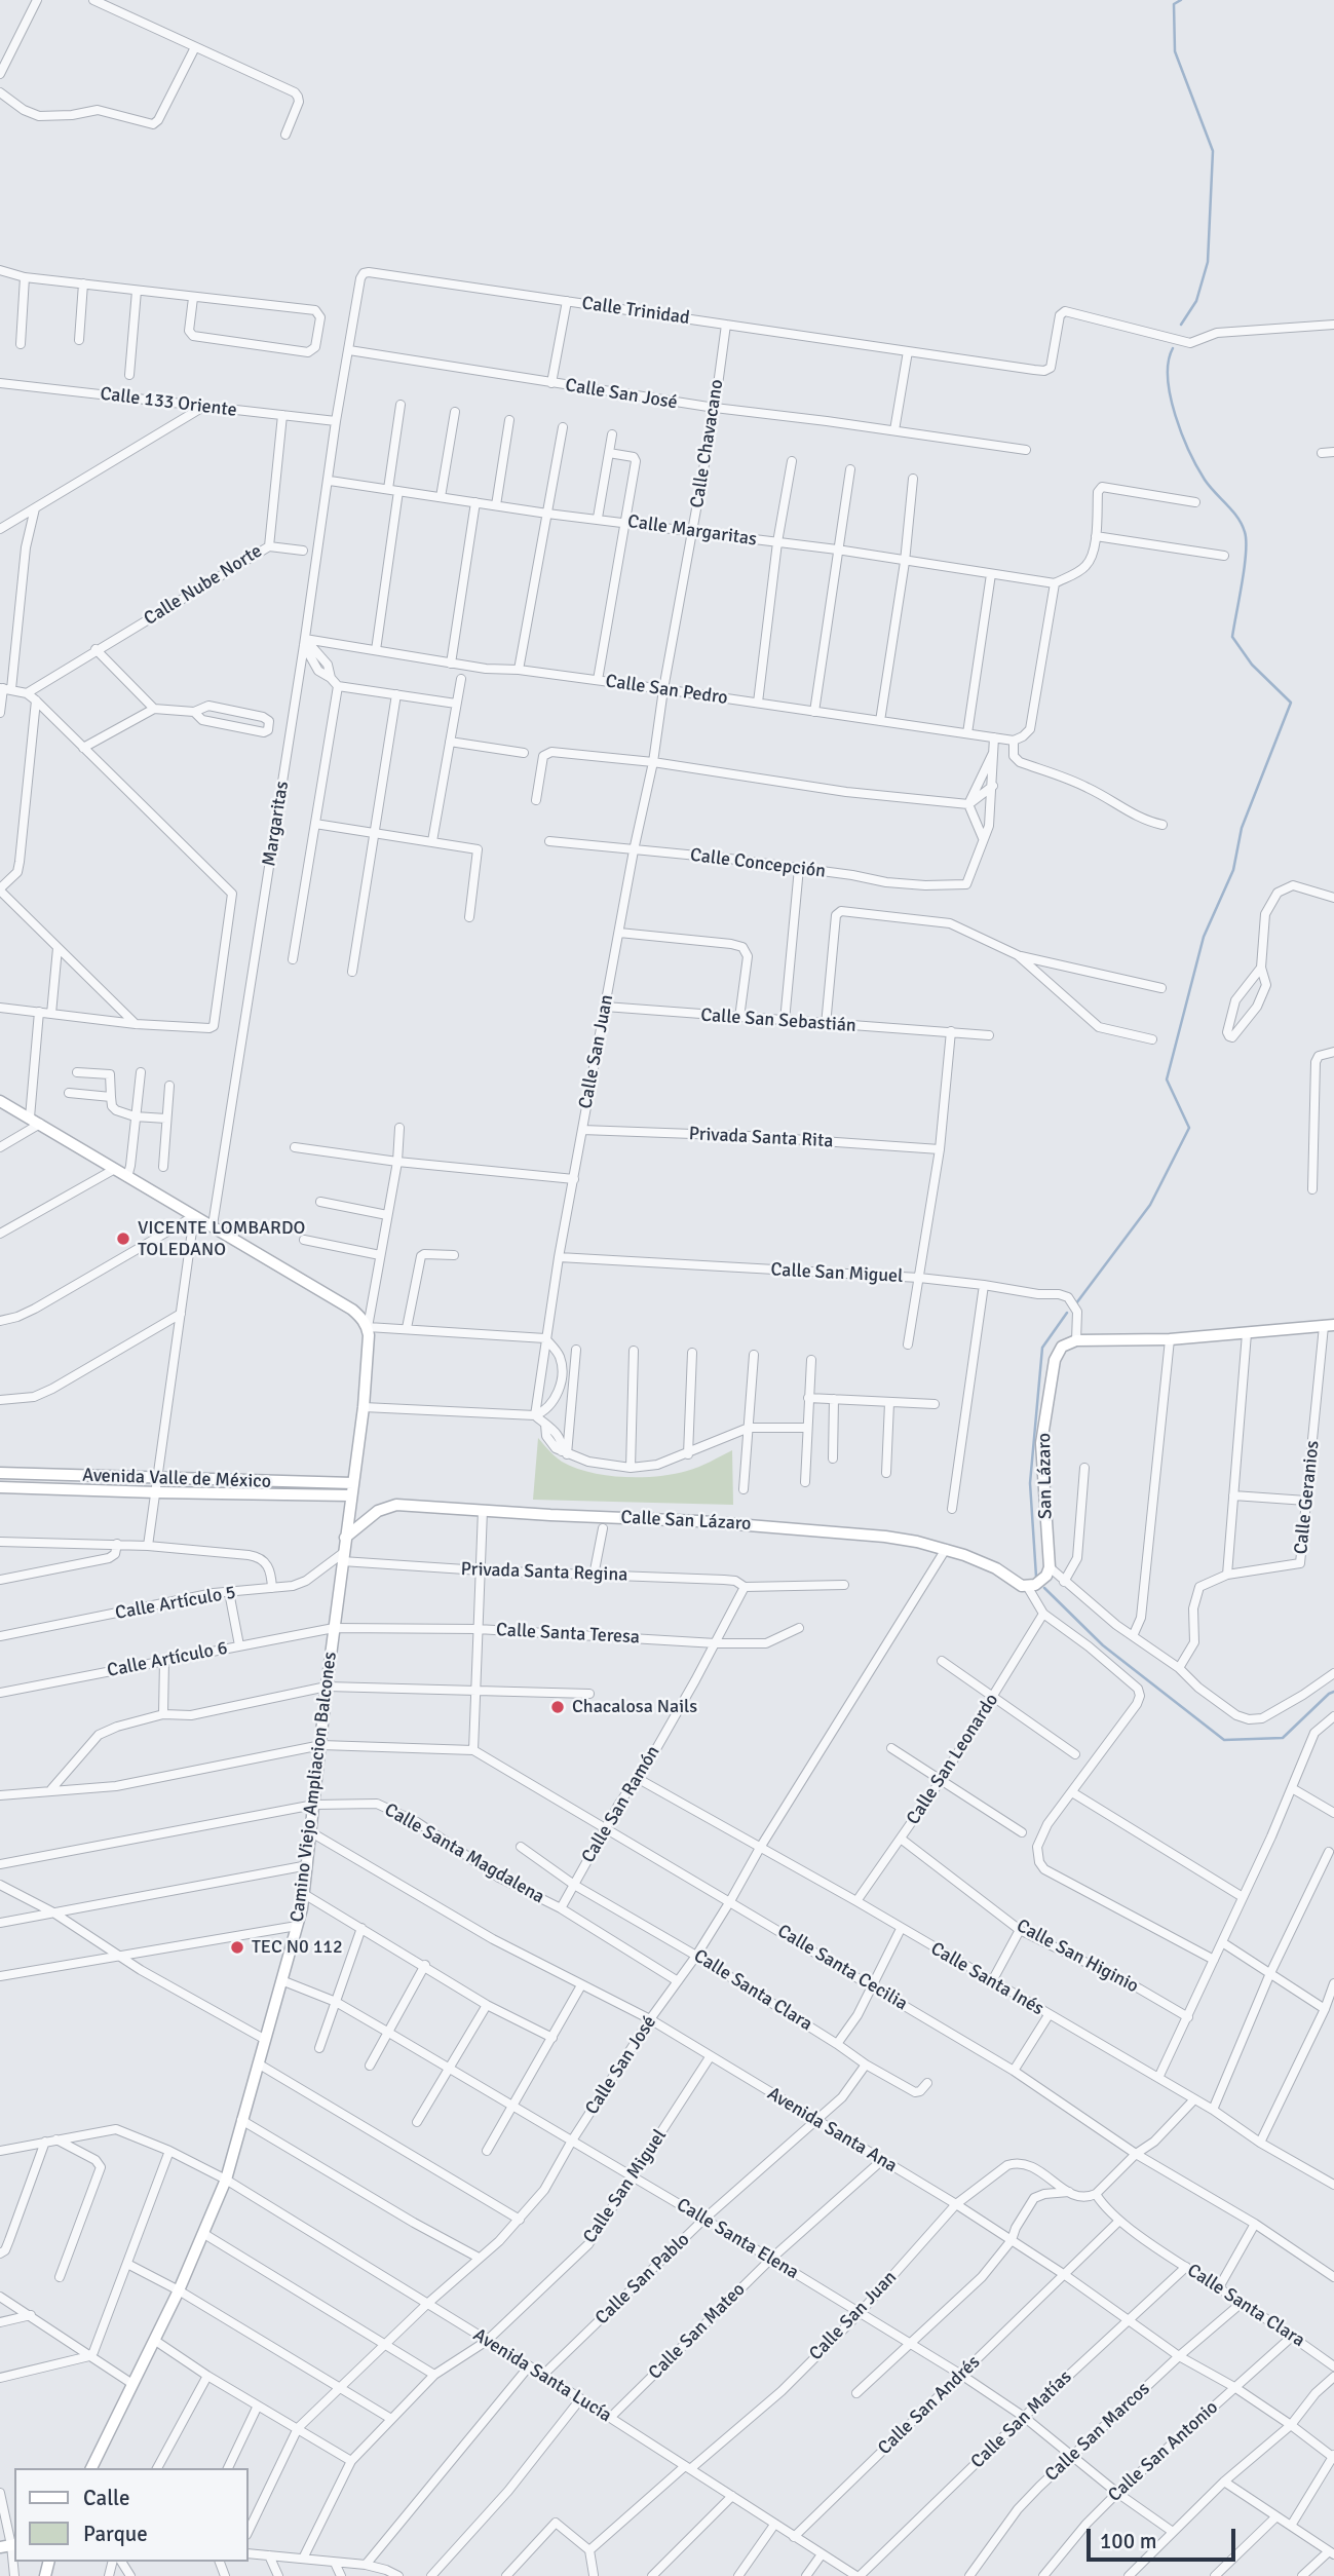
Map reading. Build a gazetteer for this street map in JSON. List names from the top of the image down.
{
  "streets": {
    "main road": [
      "San Lázaro",
      "Avenida Valle de México",
      "Calle San Lázaro",
      "Camino Viejo Ampliacion Balcones"
    ],
    "street": [
      "Calle Trinidad",
      "Calle San José",
      "Calle 133 Oriente",
      "Calle Chavacano",
      "Calle Margaritas",
      "Calle Nube Norte",
      "Calle San Pedro",
      "Margaritas",
      "Calle Concepción",
      "Calle San Sebastián",
      "Calle San Juan",
      "Privada Santa Rita",
      "Calle San Miguel",
      "Calle Geranios",
      "Privada Santa Regina",
      "Calle Artículo 5",
      "Calle Santa Teresa",
      "Calle Artículo 6",
      "Calle San Leonardo",
      "Calle San Ramón",
      "Calle Santa Magdalena",
      "Calle San Higinio",
      "Calle Santa Cecilia",
      "Calle Santa Inés",
      "Calle Santa Clara",
      "Avenida Santa Ana",
      "Calle Santa Elena",
      "Calle San Pablo",
      "Calle San Mateo",
      "Avenida Santa Lucía",
      "Calle San Andrés",
      "Calle San Matías",
      "Calle San Marcos",
      "Calle San Antonio"
    ]
  },
  "crossings": [
    ["Calle Trinidad", "Calle Chavacano"],
    ["Calle Trinidad", "Margaritas"],
    ["Calle San José", "Calle Chavacano"],
    ["Calle San José", "Margaritas"],
    ["Calle San José", "Calle San Lázaro"],
    ["Calle San José", "Calle Santa Magdalena"],
    ["Calle San José", "Calle Santa Cecilia"],
    ["Calle San José", "Calle Santa Inés"],
    ["Calle San José", "Calle Santa Clara"],
    ["Calle San José", "Avenida Santa Ana"],
    ["Calle San José", "Calle Santa Elena"],
    ["Calle San José", "Avenida Santa Lucía"],
    ["Calle 133 Oriente", "Calle Nube Norte"],
    ["Calle 133 Oriente", "Margaritas"],
    ["Calle Chavacano", "Calle Margaritas"],
    ["Calle Chavacano", "Calle San Pedro"],
    ["Calle Chavacano", "Calle San Juan"],
    ["Calle Margaritas", "Margaritas"],
    ["Calle San Pedro", "Margaritas"],
    ["Calle San Pedro", "Calle San Juan"],
    ["Calle Concepción", "Calle San Juan"],
    ["Calle San Sebastián", "Calle San Juan"],
    ["Calle San Juan", "Privada Santa Rita"],
    ["Calle San Juan", "Calle San Miguel"],
    ["Calle San Juan", "Avenida Santa Ana"],
    ["Calle San Juan", "Calle Santa Elena"],
    ["Calle San Juan", "Avenida Santa Lucía"],
    ["Calle San Miguel", "San Lázaro"],
    ["Calle San Miguel", "Avenida Santa Ana"],
    ["Calle San Miguel", "Calle Santa Elena"],
    ["Calle San Miguel", "Avenida Santa Lucía"],
    ["Avenida Valle de México", "Camino Viejo Ampliacion Balcones"],
    ["Calle San Lázaro", "Calle San Leonardo"],
    ["Calle San Lázaro", "Camino Viejo Ampliacion Balcones"],
    ["Privada Santa Regina", "Calle Artículo 5"],
    ["Privada Santa Regina", "Camino Viejo Ampliacion Balcones"],
    ["Privada Santa Regina", "Calle San Ramón"],
    ["Calle Artículo 5", "Camino Viejo Ampliacion Balcones"],
    ["Calle Santa Teresa", "Calle Artículo 6"],
    ["Calle Santa Teresa", "Camino Viejo Ampliacion Balcones"],
    ["Calle Santa Teresa", "Calle San Ramón"],
    ["Calle Artículo 6", "Camino Viejo Ampliacion Balcones"],
    ["Calle San Leonardo", "Calle San Higinio"],
    ["Calle San Leonardo", "Calle Santa Inés"],
    ["Camino Viejo Ampliacion Balcones", "Calle Santa Magdalena"],
    ["Camino Viejo Ampliacion Balcones", "Calle Santa Cecilia"],
    ["Camino Viejo Ampliacion Balcones", "Avenida Santa Ana"],
    ["Camino Viejo Ampliacion Balcones", "Calle Santa Elena"],
    ["Camino Viejo Ampliacion Balcones", "Avenida Santa Lucía"],
    ["Calle San Ramón", "Calle Santa Magdalena"],
    ["Calle San Ramón", "Calle Santa Cecilia"],
    ["Calle San Ramón", "Calle Santa Inés"],
    ["Calle San Ramón", "Calle Santa Clara"],
    ["Calle Santa Clara", "Calle San Pablo"],
    ["Calle Santa Clara", "Calle San Andrés"],
    ["Calle Santa Clara", "Calle San Matías"],
    ["Calle Santa Clara", "Calle San Marcos"],
    ["Calle Santa Clara", "Calle San Antonio"],
    ["Avenida Santa Ana", "Calle San Pablo"],
    ["Avenida Santa Ana", "Calle San Mateo"],
    ["Avenida Santa Ana", "Calle San Andrés"],
    ["Avenida Santa Ana", "Calle San Matías"],
    ["Avenida Santa Ana", "Calle San Marcos"],
    ["Avenida Santa Ana", "Calle San Antonio"],
    ["Calle Santa Elena", "Calle San Pablo"],
    ["Calle Santa Elena", "Calle San Mateo"],
    ["Calle Santa Elena", "Calle San Andrés"],
    ["Calle Santa Elena", "Calle San Matías"],
    ["Calle Santa Elena", "Calle San Marcos"],
    ["Calle Santa Elena", "Calle San Antonio"],
    ["Calle San Pablo", "Avenida Santa Lucía"],
    ["Calle San Mateo", "Avenida Santa Lucía"],
    ["Avenida Santa Lucía", "Calle San Andrés"],
    ["Avenida Santa Lucía", "Calle San Matías"]
  ],
  "places": ["VICENTE LOMBARDO TOLEDANO", "Chacalosa Nails", "TEC N0 112"],
  "legend": ["Calle", "Parque"],
  "scale_bar": "100 m"
}
